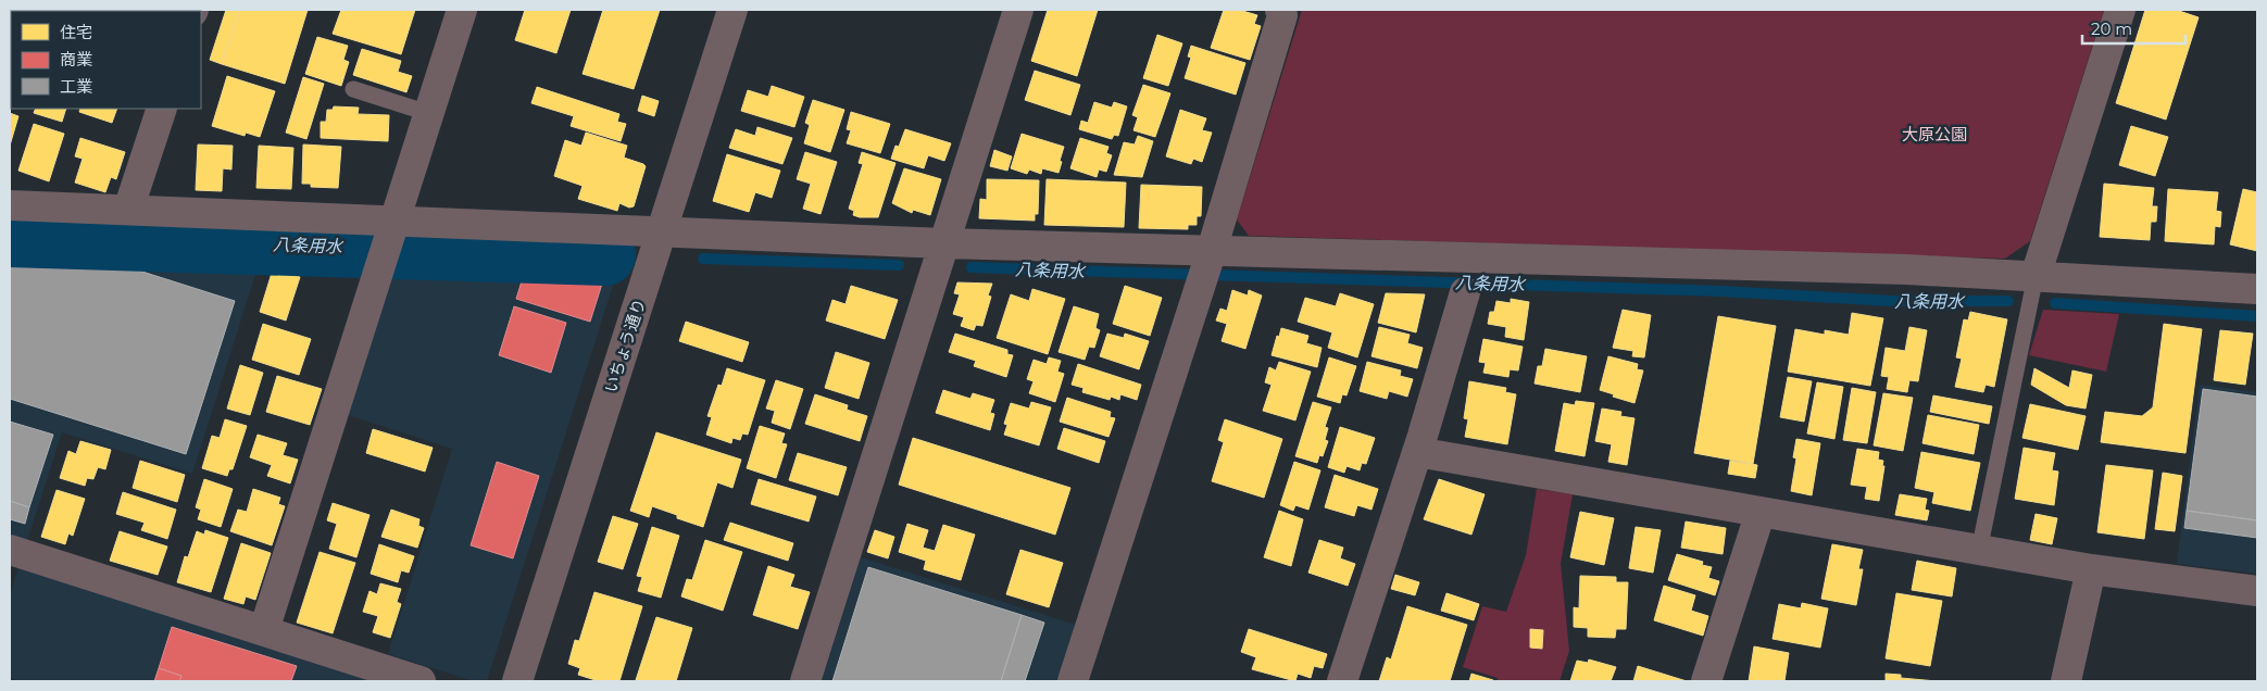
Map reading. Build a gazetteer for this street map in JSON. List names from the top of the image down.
{
  "streets": {
    "street": ["いちょう通り"]
  },
  "water": ["八条用水"],
  "parks": ["大原公園"],
  "legend": ["住宅", "商業", "工業"],
  "scale_bar": "20 m"
}
